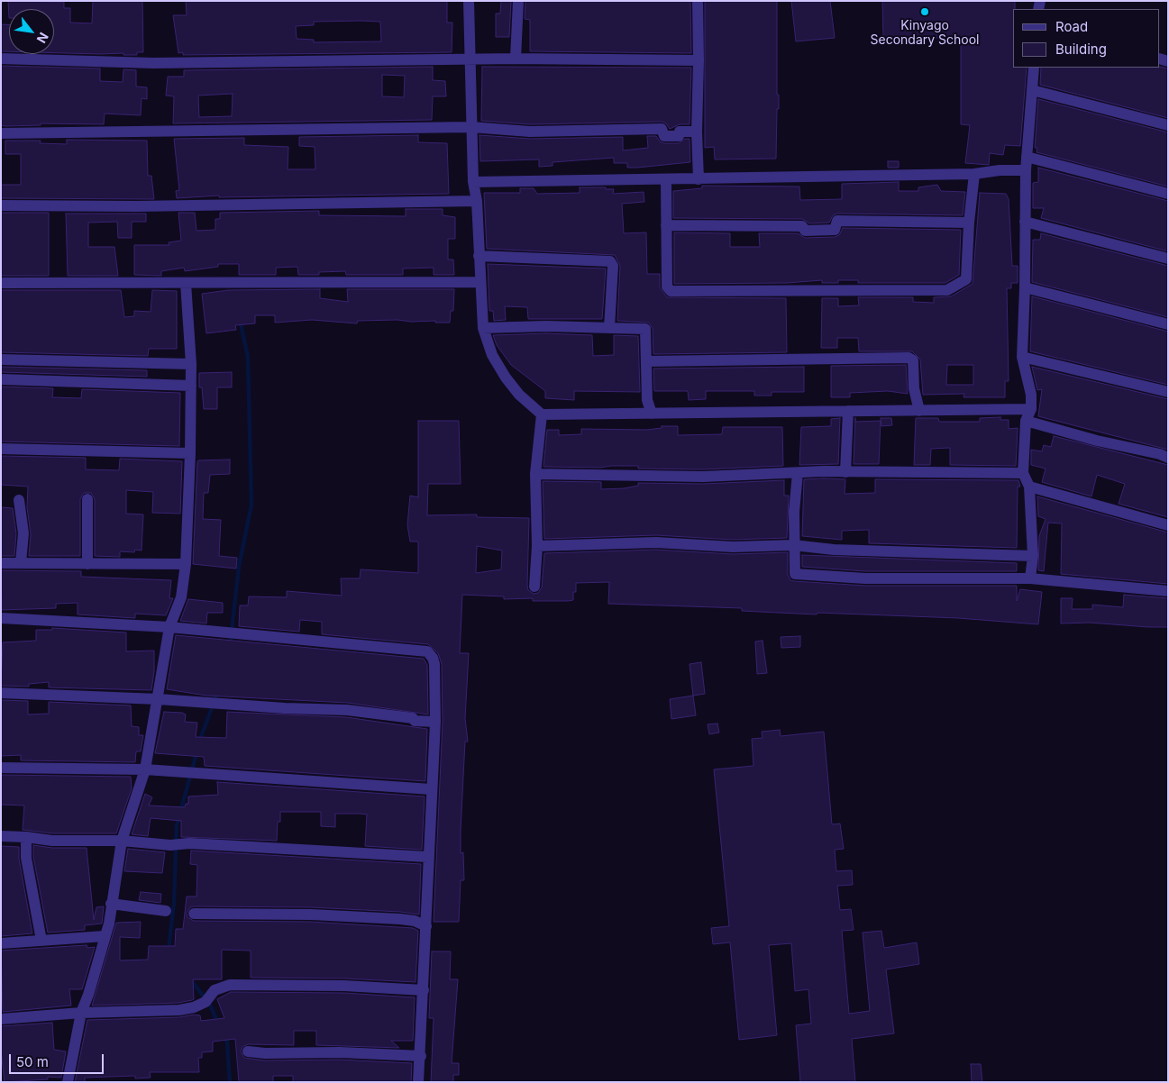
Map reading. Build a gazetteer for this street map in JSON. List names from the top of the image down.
{
  "places": ["Kinyago Secondary School"],
  "legend": ["Road", "Building"],
  "scale_bar": "50 m",
  "north": "bottom right"
}
